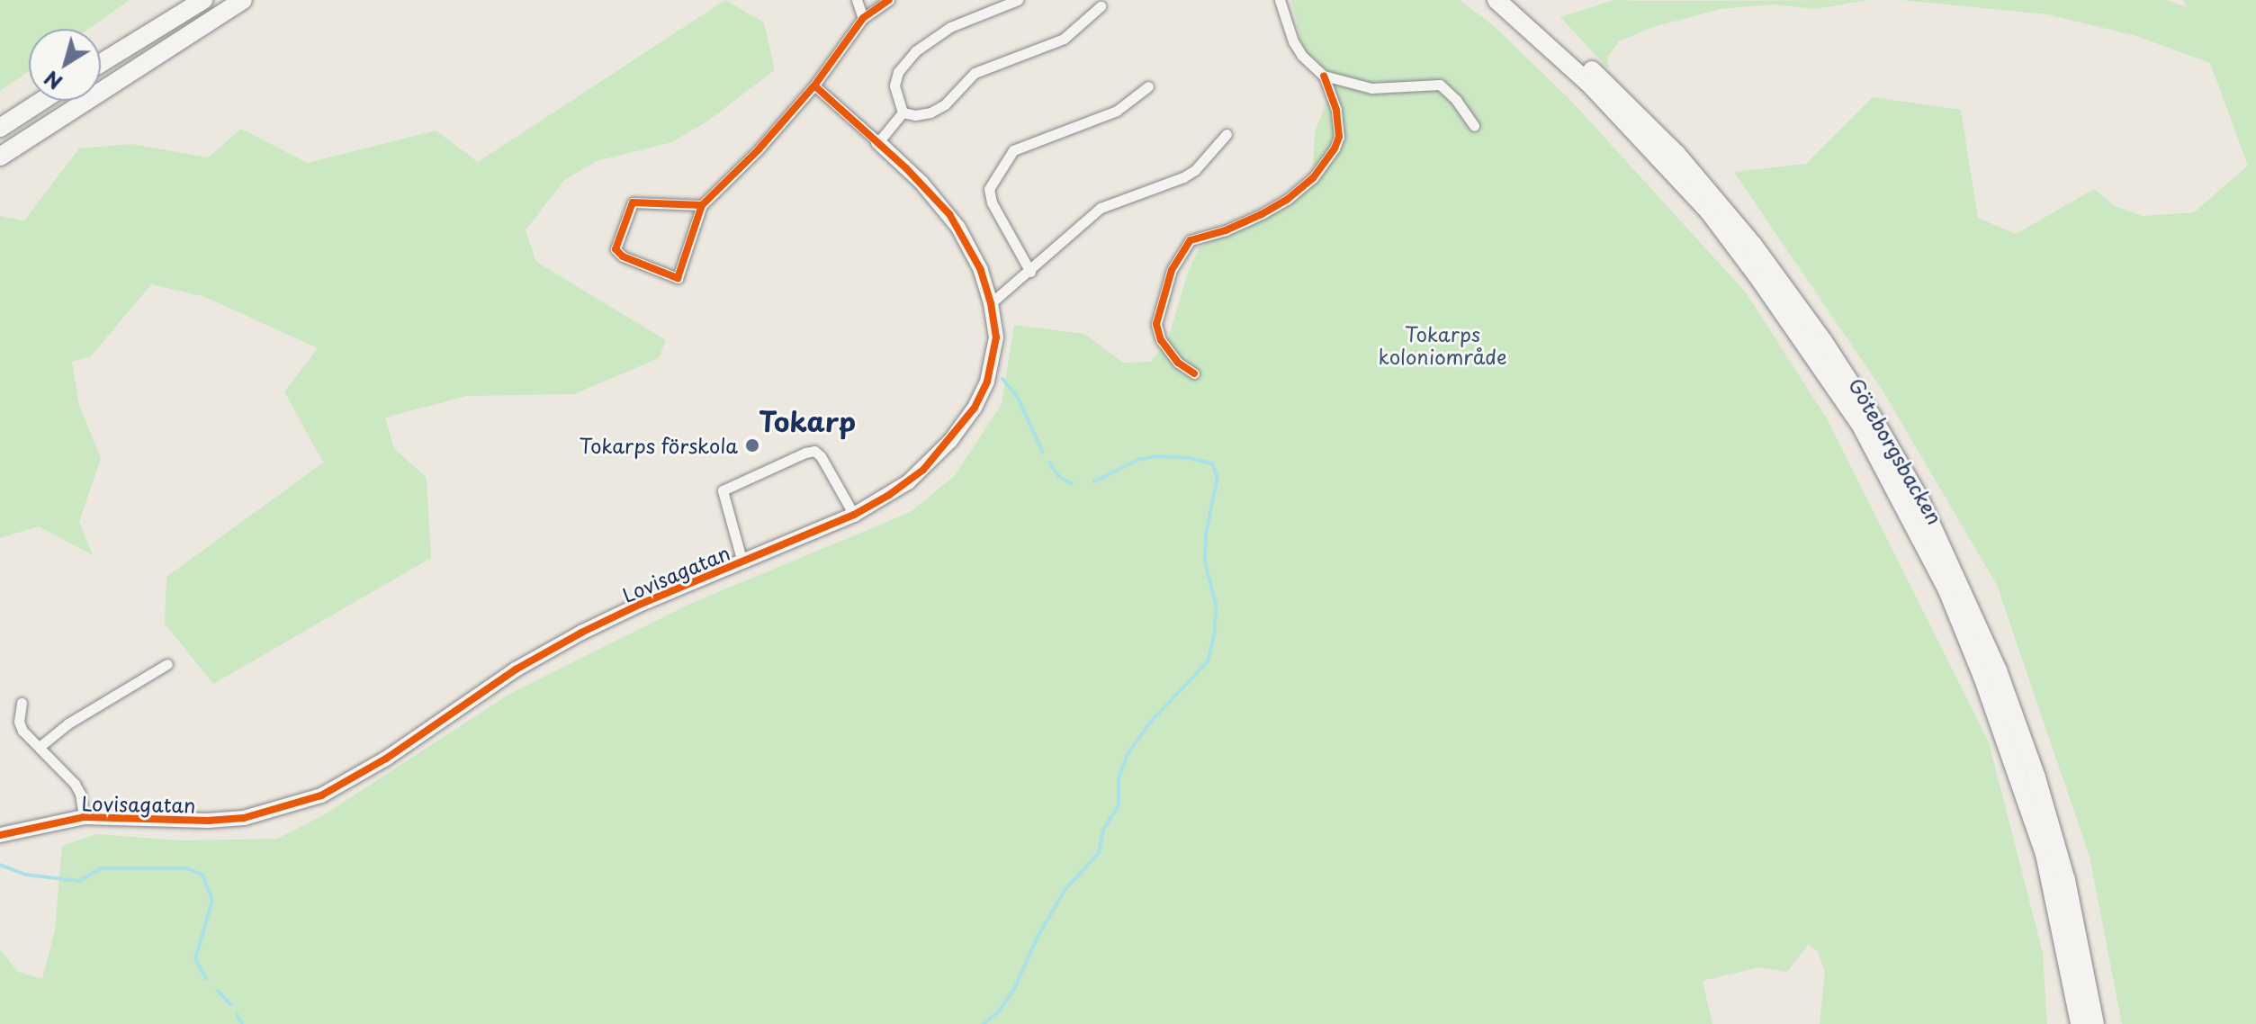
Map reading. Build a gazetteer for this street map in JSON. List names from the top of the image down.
{
  "streets": {
    "highway": ["Göteborgsbacken"],
    "street": ["Lovisagatan"]
  },
  "districts": ["Tokarp"],
  "parks": ["Tokarps koloniområde"],
  "places": ["Tokarps förskola"],
  "north": "bottom left"
}
